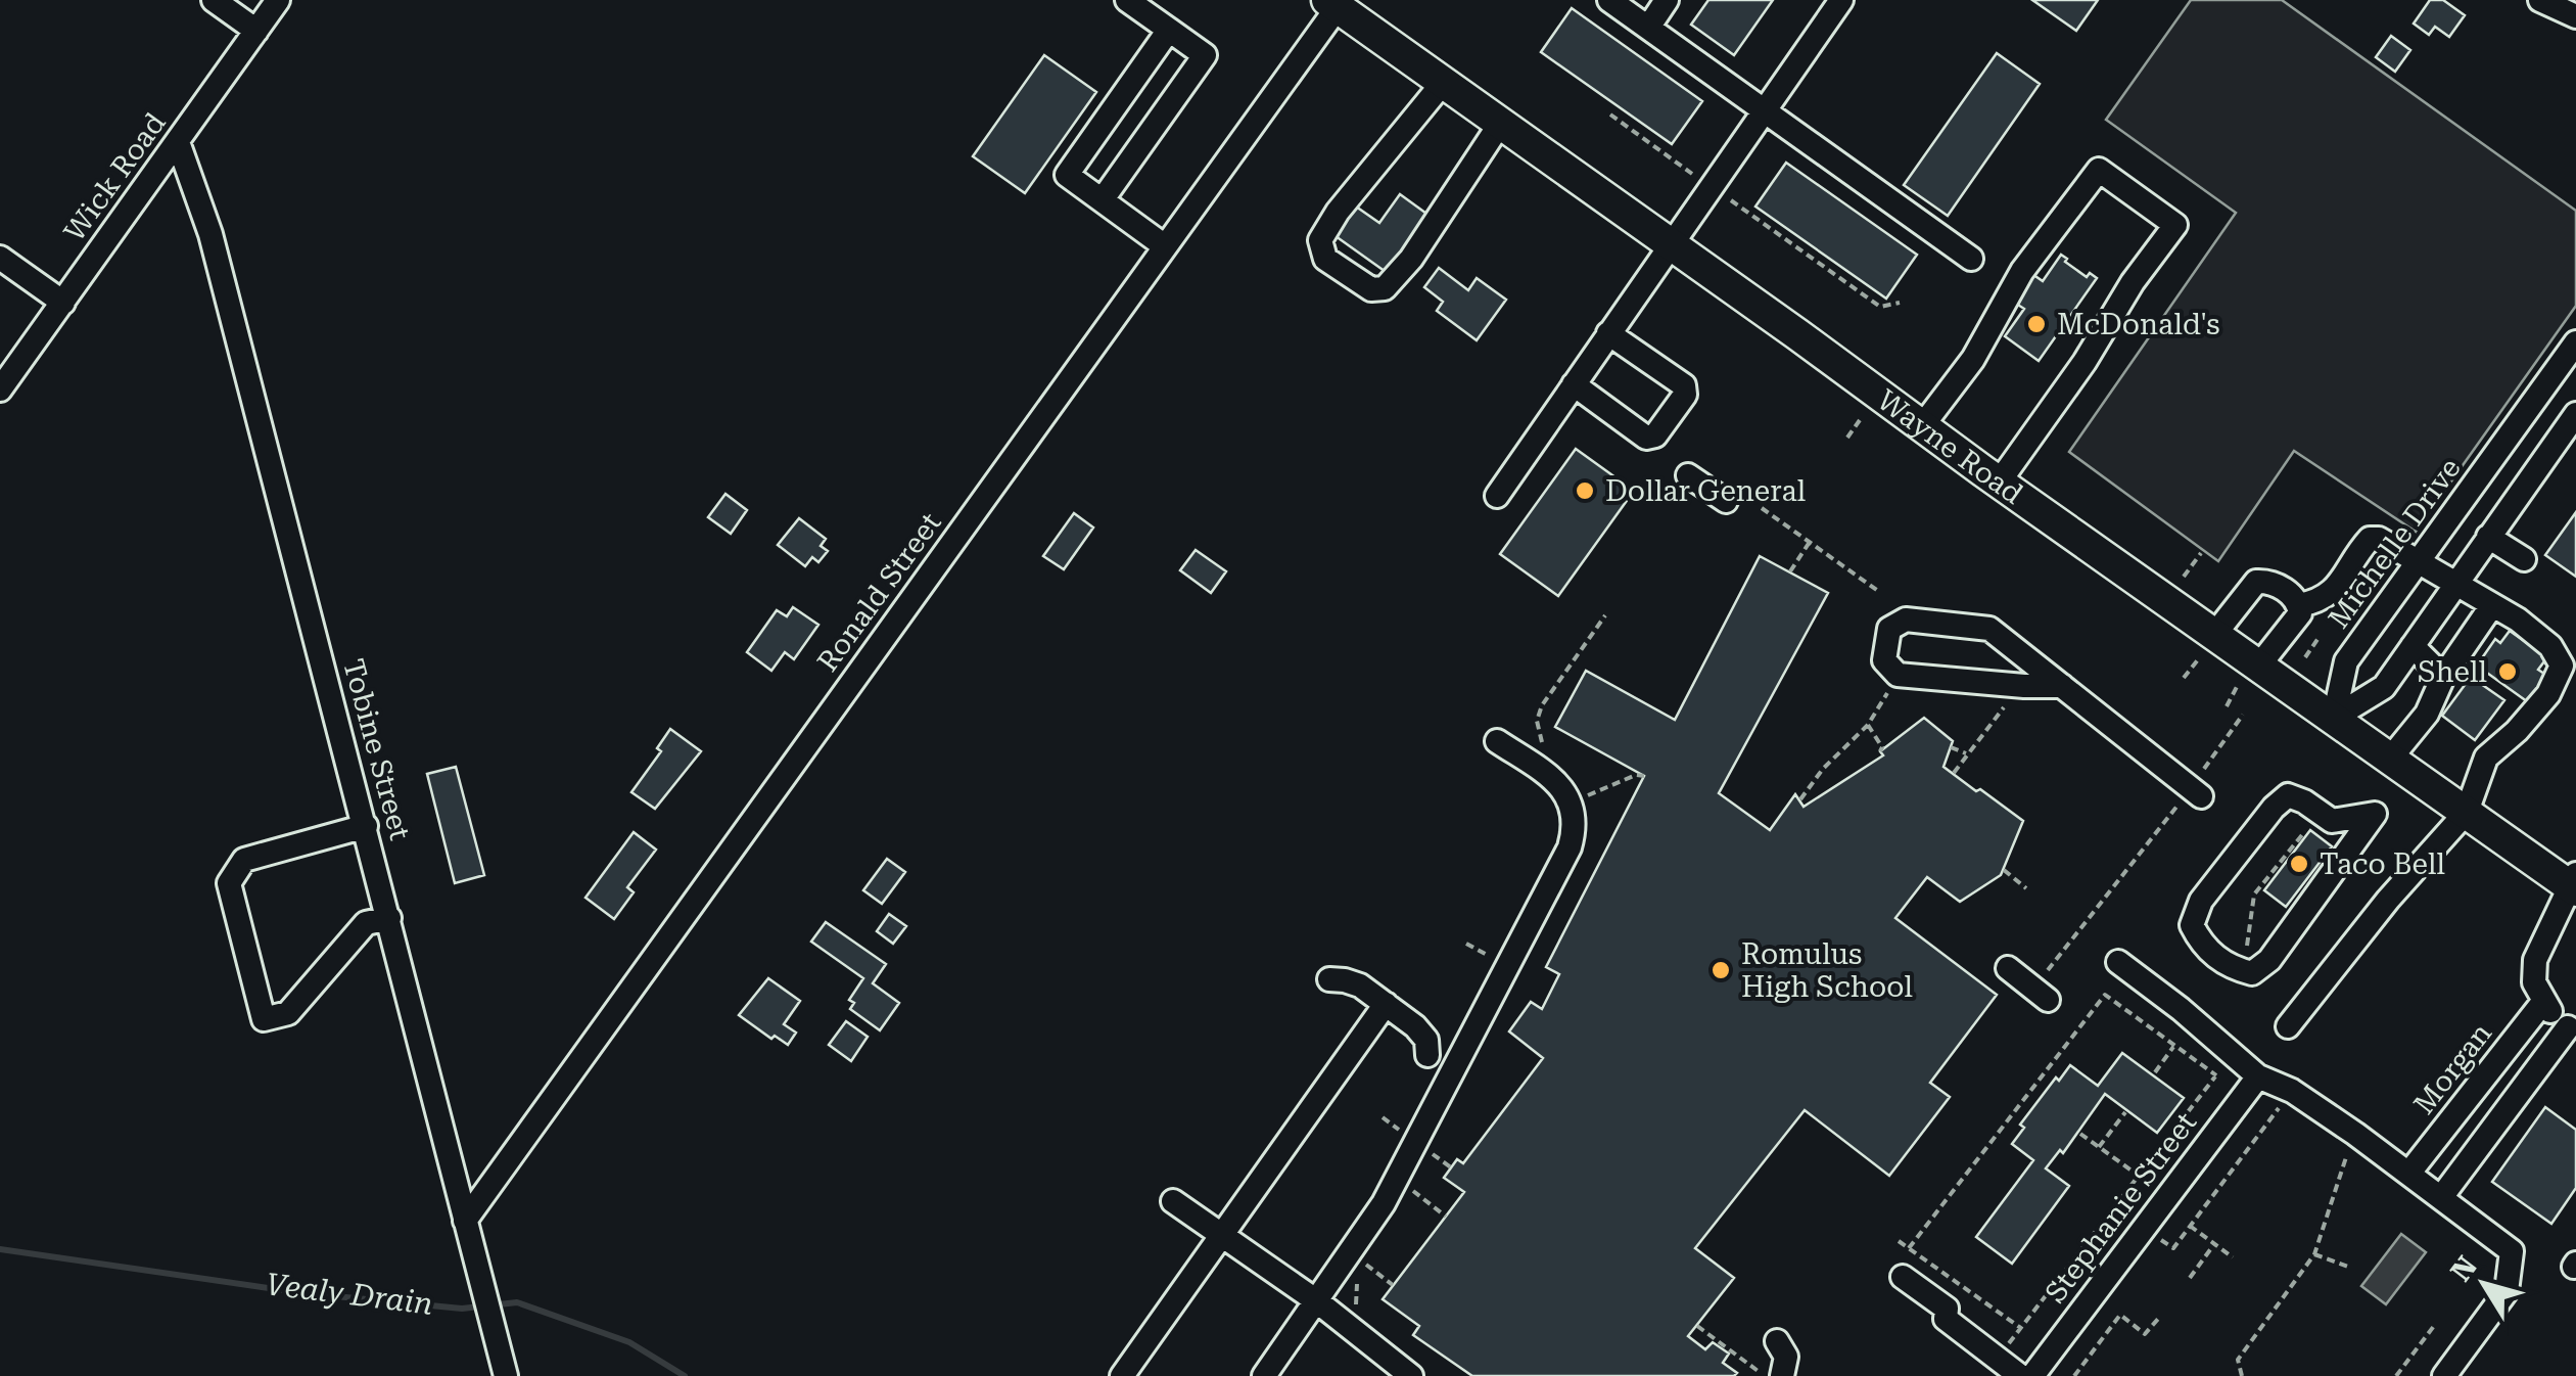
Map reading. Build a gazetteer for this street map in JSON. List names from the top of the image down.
{
  "streets": {
    "main road": ["Wayne Road"],
    "street": [
      "Wick Road",
      "Michelle Drive",
      "Ronald Street",
      "Tobine Street",
      "Morgan",
      "Stephanie Street"
    ]
  },
  "crossings": [
    ["Wick Road", "Tobine Street"],
    ["Wayne Road", "Michelle Drive"],
    ["Wayne Road", "Ronald Street"],
    ["Ronald Street", "Tobine Street"]
  ],
  "water": ["Vealy Drain"],
  "places": [
    "McDonald's",
    "Dollar General",
    "Shell",
    "Taco Bell",
    "Romulus High School"
  ],
  "north": "top left"
}
